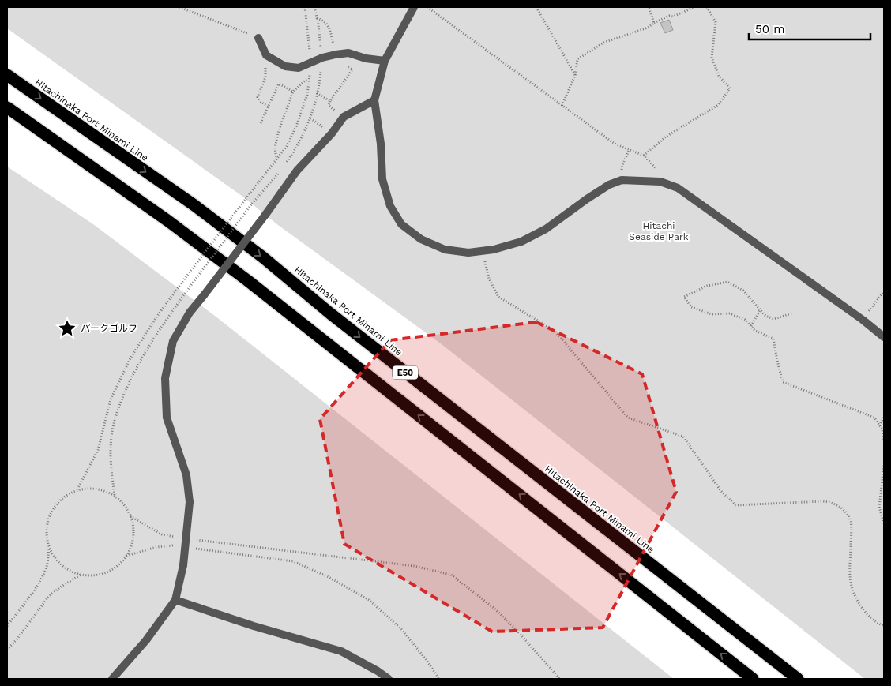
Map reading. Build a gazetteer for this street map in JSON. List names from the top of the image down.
{
  "streets": {
    "highway": ["Hitachinaka Port Minami Line", "E50"]
  },
  "parks": ["Hitachi Seaside Park"],
  "places": {
    "place": ["パークゴルフ"]
  },
  "scale_bar": "50 m"
}
